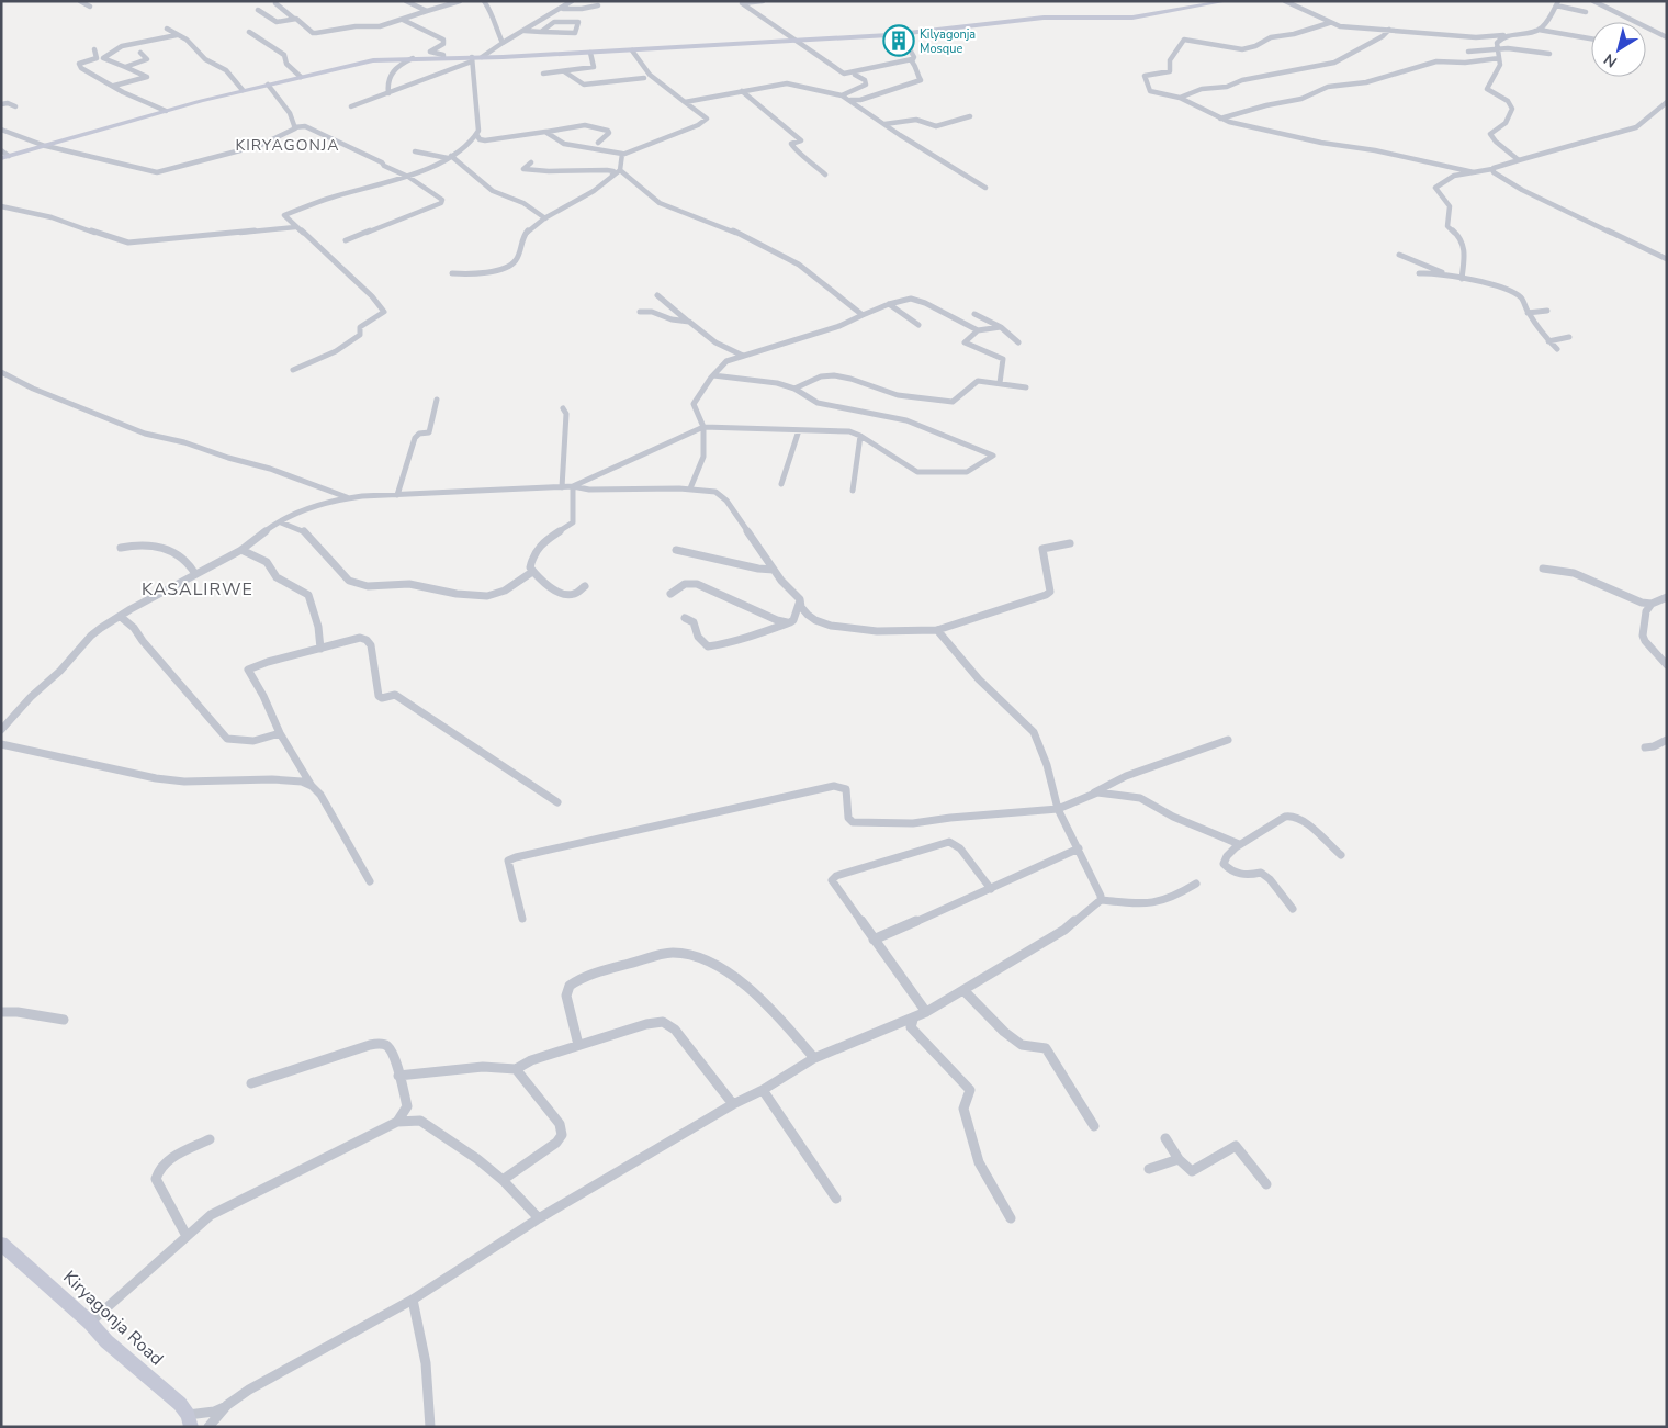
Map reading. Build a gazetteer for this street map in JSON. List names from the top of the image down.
{
  "streets": {
    "street": ["Kiryagonja Road"]
  },
  "districts": ["KIRYAGONJA", "KASALIRWE"],
  "places": {
    "building": ["Kilyagonja Mosque"]
  },
  "north": "bottom left"
}
